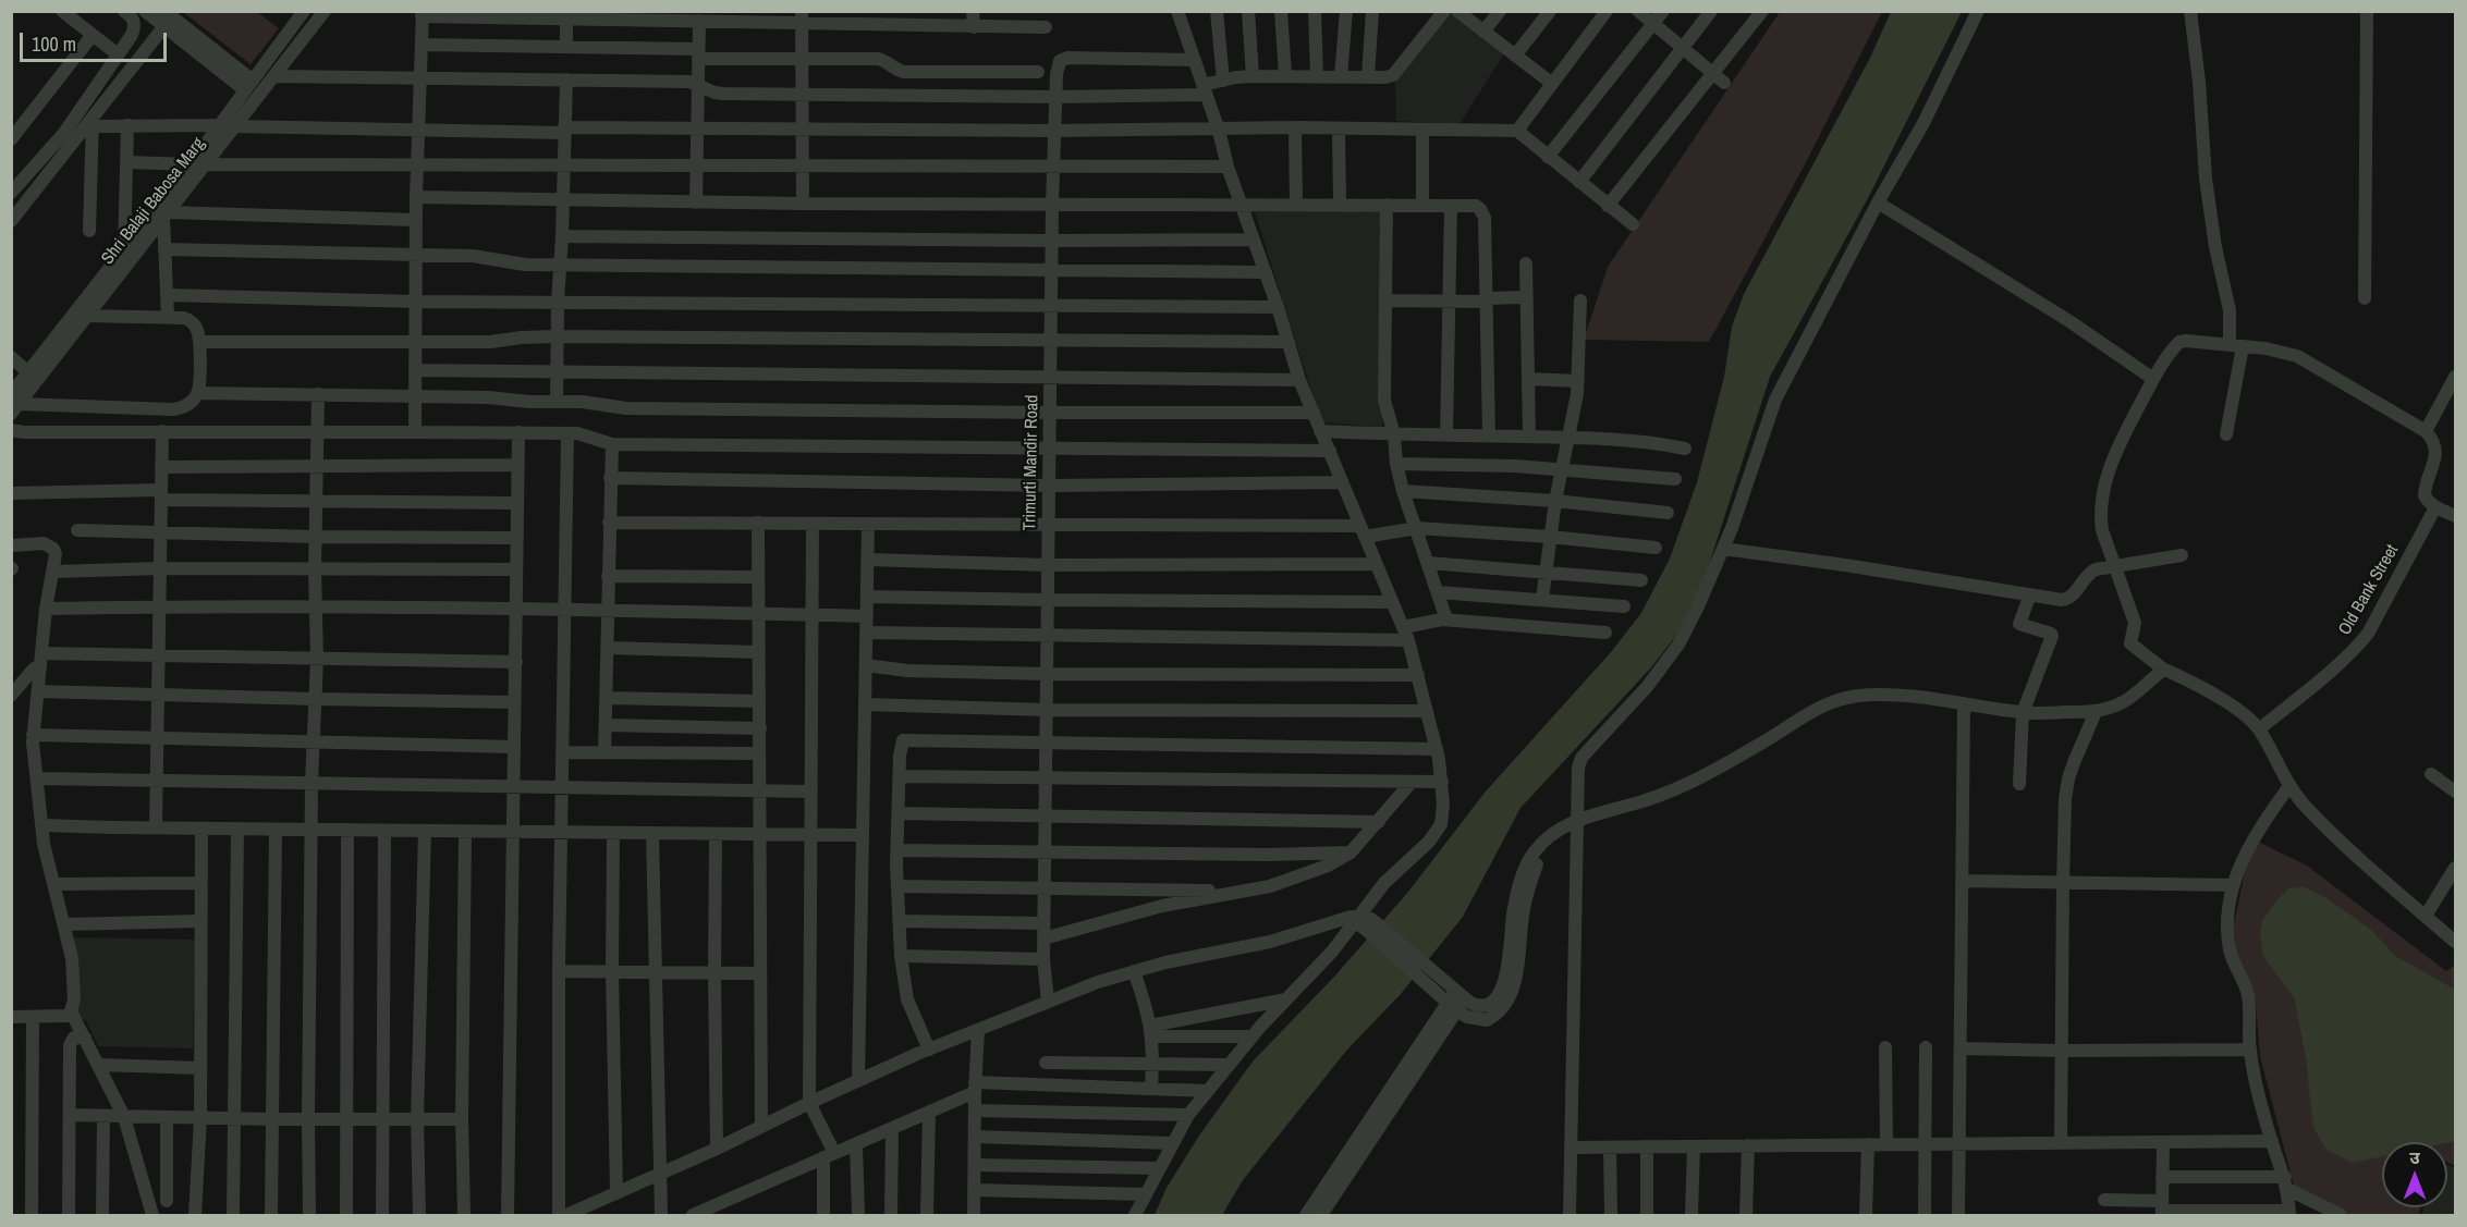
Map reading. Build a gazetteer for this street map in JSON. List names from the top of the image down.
{
  "streets": {
    "street": ["Shri Balaji Babosa Marg", "Trimurti Mandir Road", "Old Bank Street"]
  },
  "scale_bar": "100 m",
  "north": "top"
}
